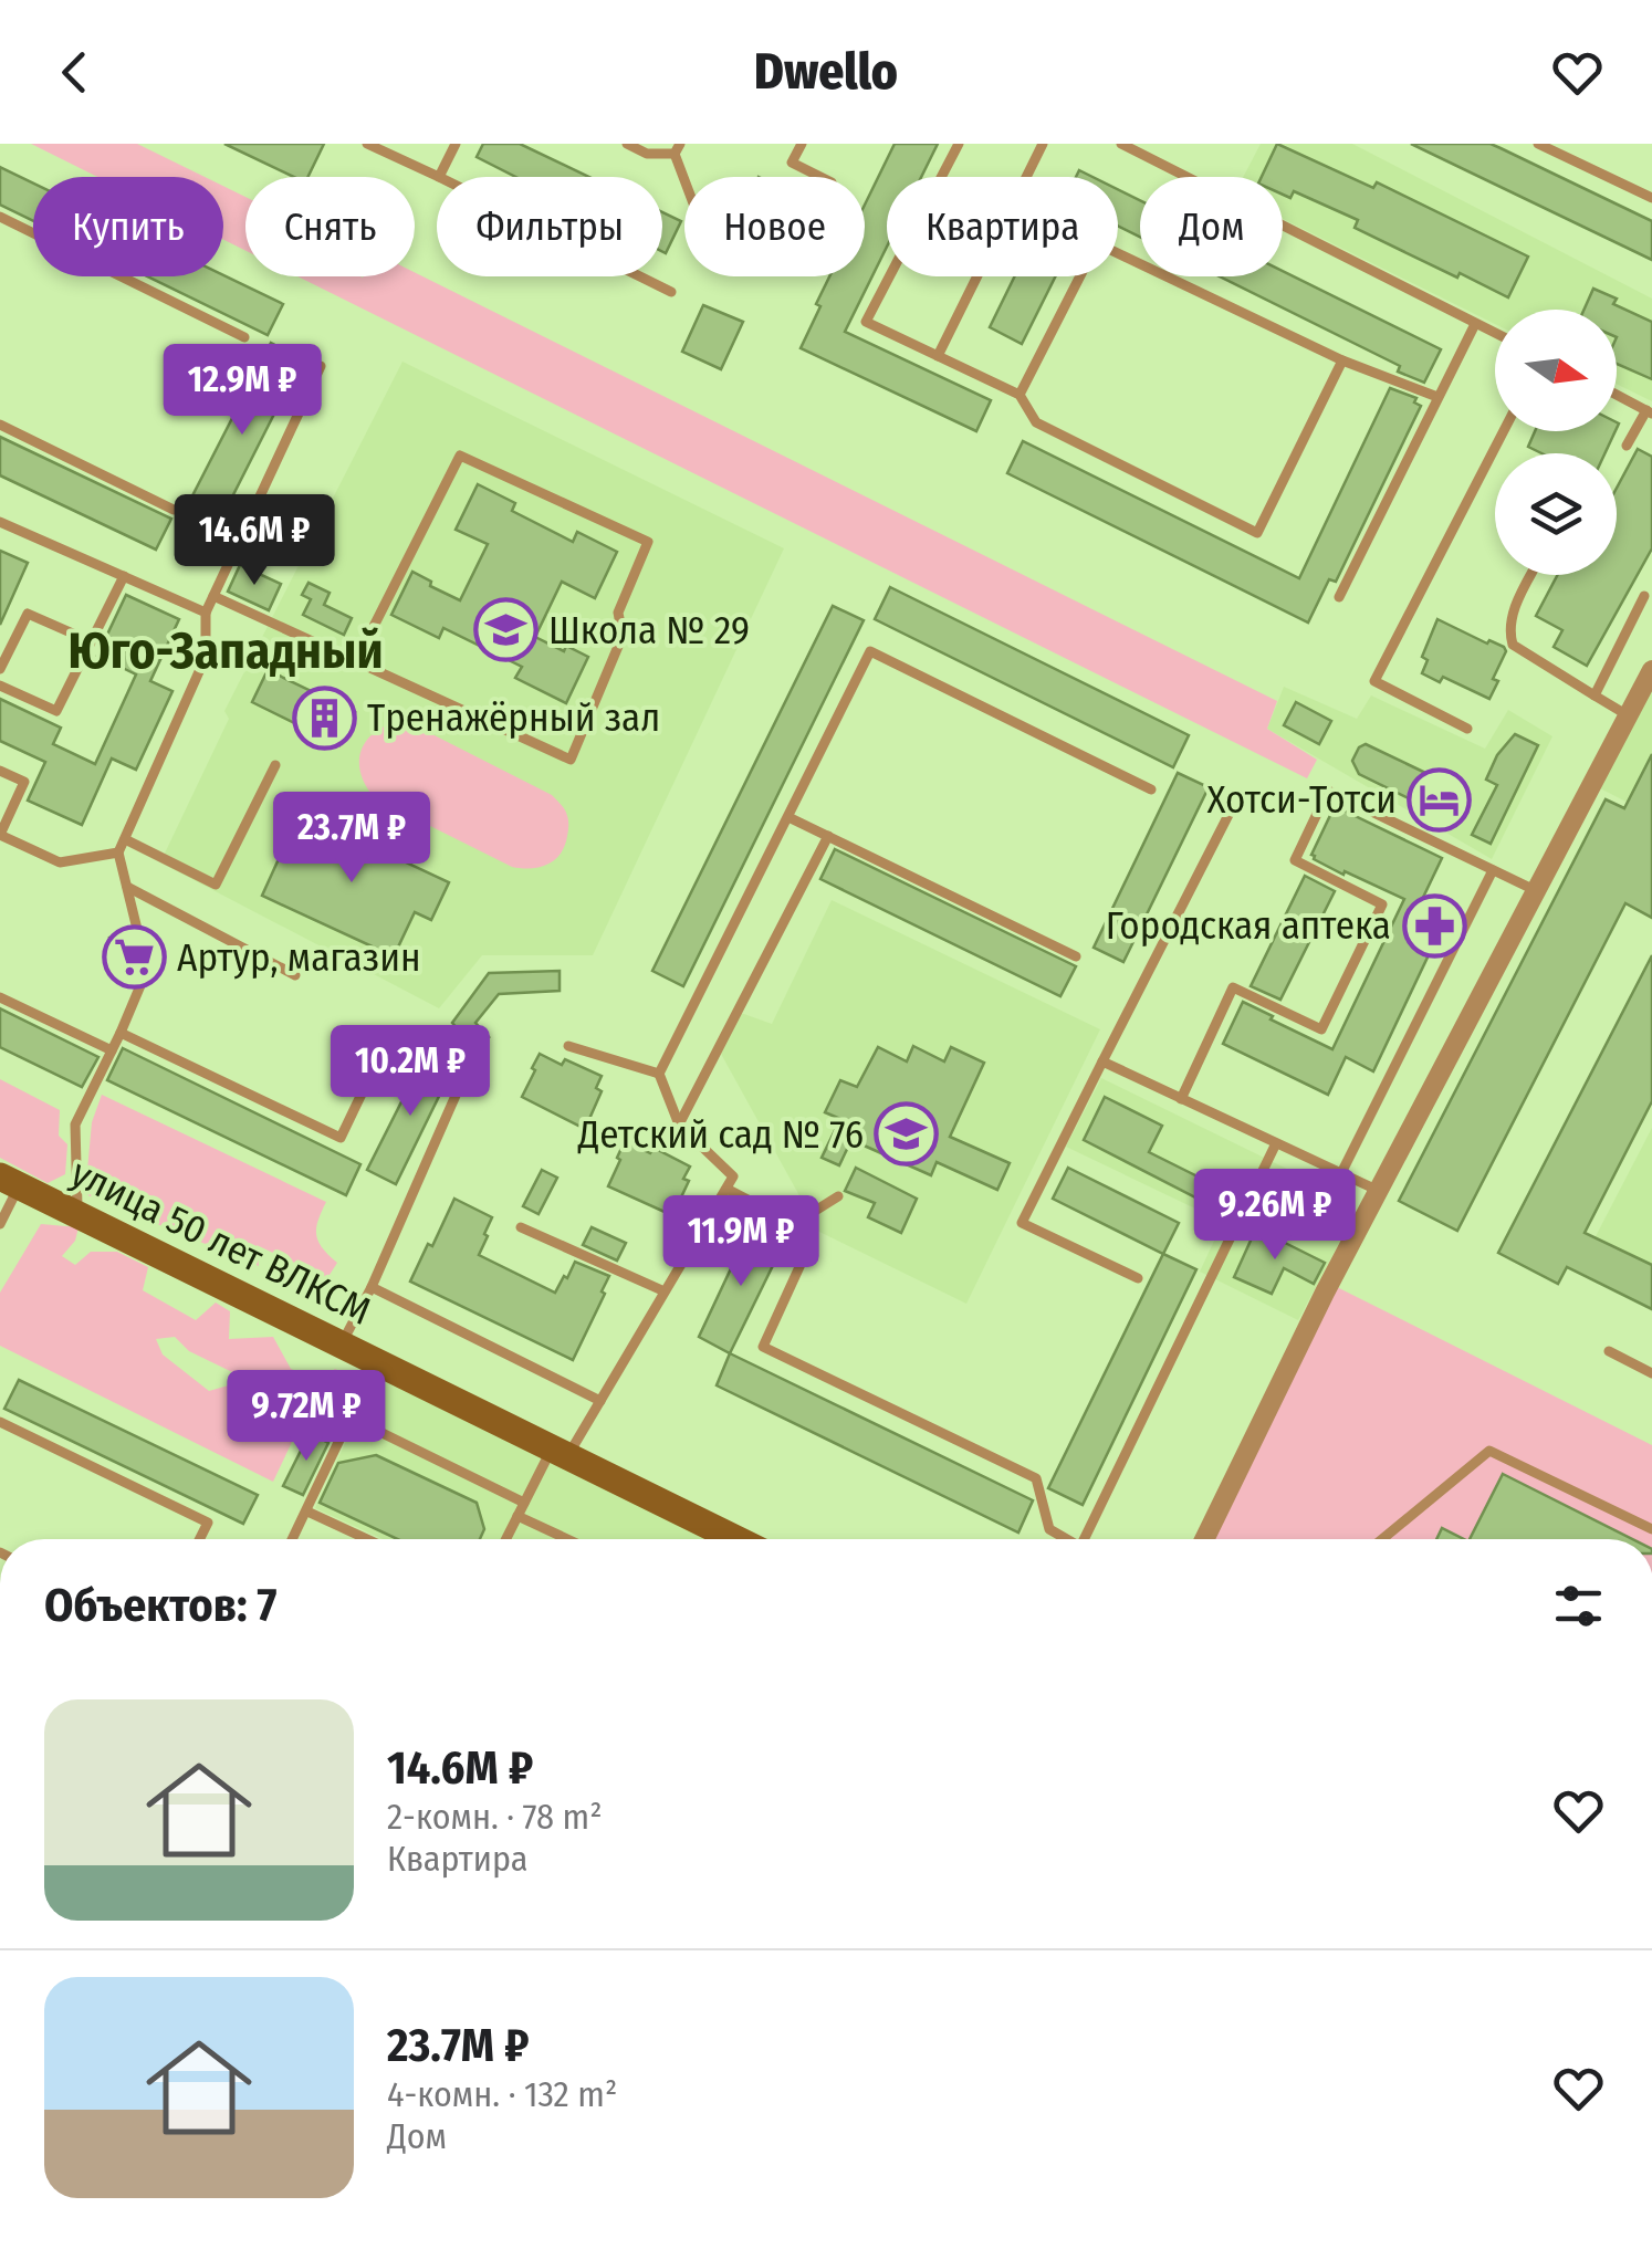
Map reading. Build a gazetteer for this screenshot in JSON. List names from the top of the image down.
{
  "streets": {
    "street": ["улица 50 лет ВЛКСМ"]
  },
  "districts": ["Юго-Западный"],
  "places": {
    "school or university": ["Школа № 29", "Детский сад № 76"],
    "building": ["Тренажёрный зал"],
    "hotel": ["Хотси-Тотси"],
    "pharmacy": ["Городская аптека"],
    "supermarket": ["Артур, магазин"]
  },
  "north": "right",
  "page": {
    "header": "Dwello",
    "chip": [
      "Купить",
      "Снять",
      "Фильтры",
      "Новое",
      "Квартира",
      "Дом"
    ],
    "price": [
      "12.9M ₽",
      "14.6M ₽",
      "23.7M ₽",
      "10.2M ₽",
      "9.26M ₽",
      "11.9M ₽",
      "9.72M ₽"
    ],
    "heading": "Объектов: 7",
    "list": [
      {
        "name": "14.6M ₽",
        "note": "2-комн. · 78 m² · Квартира"
      },
      {
        "name": "23.7M ₽",
        "note": "4-комн. · 132 m² · Дом"
      }
    ]
  }
}
